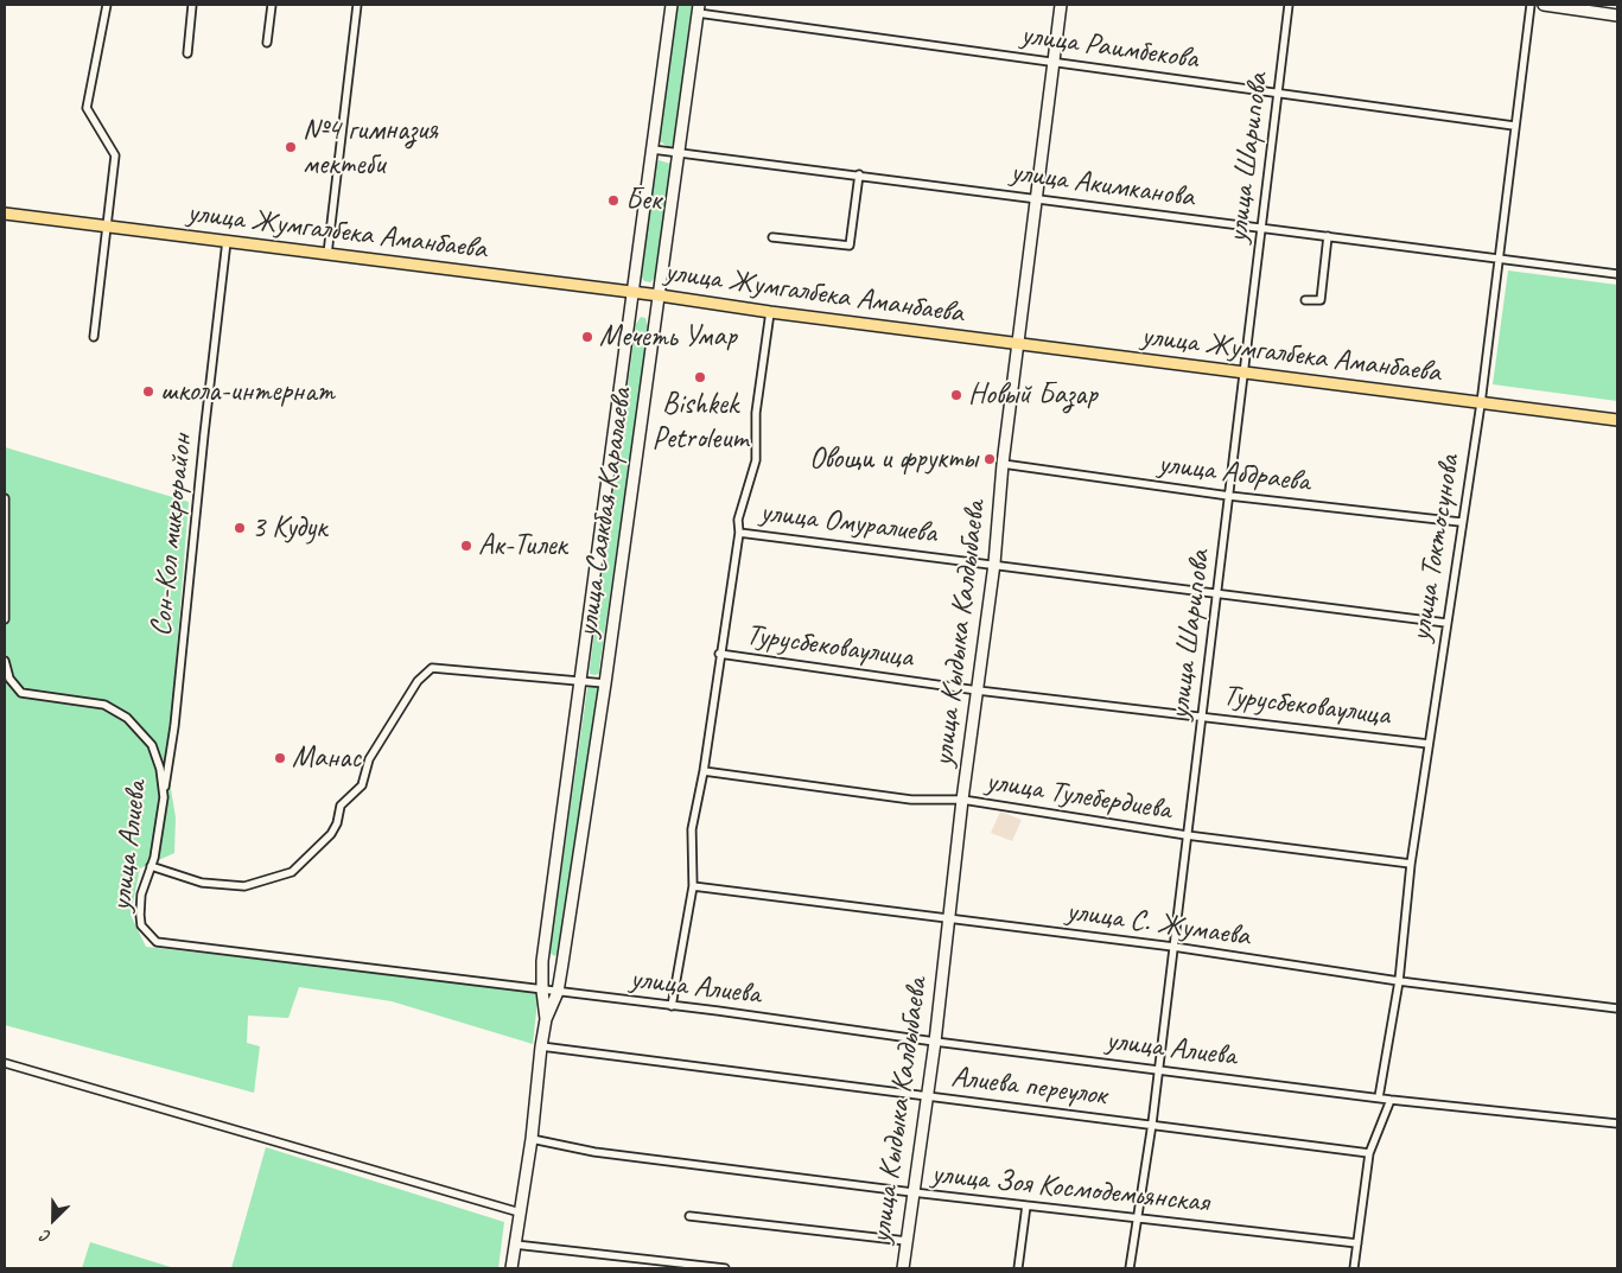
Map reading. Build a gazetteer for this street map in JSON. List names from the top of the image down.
{
  "streets": {
    "main road": ["улица Жумгалбека Аманбаева"],
    "street": [
      "улица Раимбекова",
      "улица Шарипова",
      "улица Акимканова",
      "улица Абдраева",
      "улица Саякбая Каралаева",
      "улица Омуралиева",
      "Сон-Кол микрорайон",
      "улица Токтосунова",
      "улица Кыдыка Калдыбаева",
      "Турусбековаулица",
      "улица Тулебердиева",
      "улица Алиева",
      "улица С. Жумаева",
      "Алиева переулок",
      "улица Зоя Космодемьянская"
    ]
  },
  "crossings": [
    ["улица Раимбекова", "улица Шарипова"],
    ["улица Раимбекова", "улица Саякбая Каралаева"],
    ["улица Раимбекова", "улица Токтосунова"],
    ["улица Раимбекова", "улица Кыдыка Калдыбаева"],
    ["улица Шарипова", "улица Акимканова"],
    ["улица Шарипова", "улица Жумгалбека Аманбаева"],
    ["улица Шарипова", "улица Абдраева"],
    ["улица Шарипова", "улица Омуралиева"],
    ["улица Шарипова", "Турусбековаулица"],
    ["улица Шарипова", "улица Тулебердиева"],
    ["улица Шарипова", "улица Алиева"],
    ["улица Шарипова", "улица С. Жумаева"],
    ["улица Шарипова", "Алиева переулок"],
    ["улица Шарипова", "улица Зоя Космодемьянская"],
    ["улица Акимканова", "улица Саякбая Каралаева"],
    ["улица Акимканова", "улица Токтосунова"],
    ["улица Акимканова", "улица Кыдыка Калдыбаева"],
    ["улица Жумгалбека Аманбаева", "улица Саякбая Каралаева"],
    ["улица Жумгалбека Аманбаева", "Сон-Кол микрорайон"],
    ["улица Жумгалбека Аманбаева", "улица Токтосунова"],
    ["улица Жумгалбека Аманбаева", "улица Кыдыка Калдыбаева"],
    ["улица Абдраева", "улица Токтосунова"],
    ["улица Абдраева", "улица Кыдыка Калдыбаева"],
    ["улица Саякбая Каралаева", "улица Алиева"],
    ["улица Омуралиева", "улица Токтосунова"],
    ["улица Омуралиева", "улица Кыдыка Калдыбаева"],
    ["Сон-Кол микрорайон", "улица Алиева"],
    ["улица Токтосунова", "Турусбековаулица"],
    ["улица Токтосунова", "улица Тулебердиева"],
    ["улица Токтосунова", "улица Алиева"],
    ["улица Токтосунова", "улица С. Жумаева"],
    ["улица Кыдыка Калдыбаева", "Турусбековаулица"],
    ["улица Кыдыка Калдыбаева", "улица Тулебердиева"],
    ["улица Кыдыка Калдыбаева", "улица Алиева"],
    ["улица Кыдыка Калдыбаева", "улица С. Жумаева"],
    ["улица Кыдыка Калдыбаева", "Алиева переулок"],
    ["улица Кыдыка Калдыбаева", "улица Зоя Космодемьянская"]
  ],
  "places": [
    "№4 гимназия мектеби",
    "Бек",
    "Мечеть Умар",
    "Bishkek Petroleum",
    "школа-интернат",
    "Новый Базар",
    "Овощи и фрукты",
    "3 Кудук",
    "Ак-Тилек",
    "Манас"
  ],
  "north": "bottom left"
}
